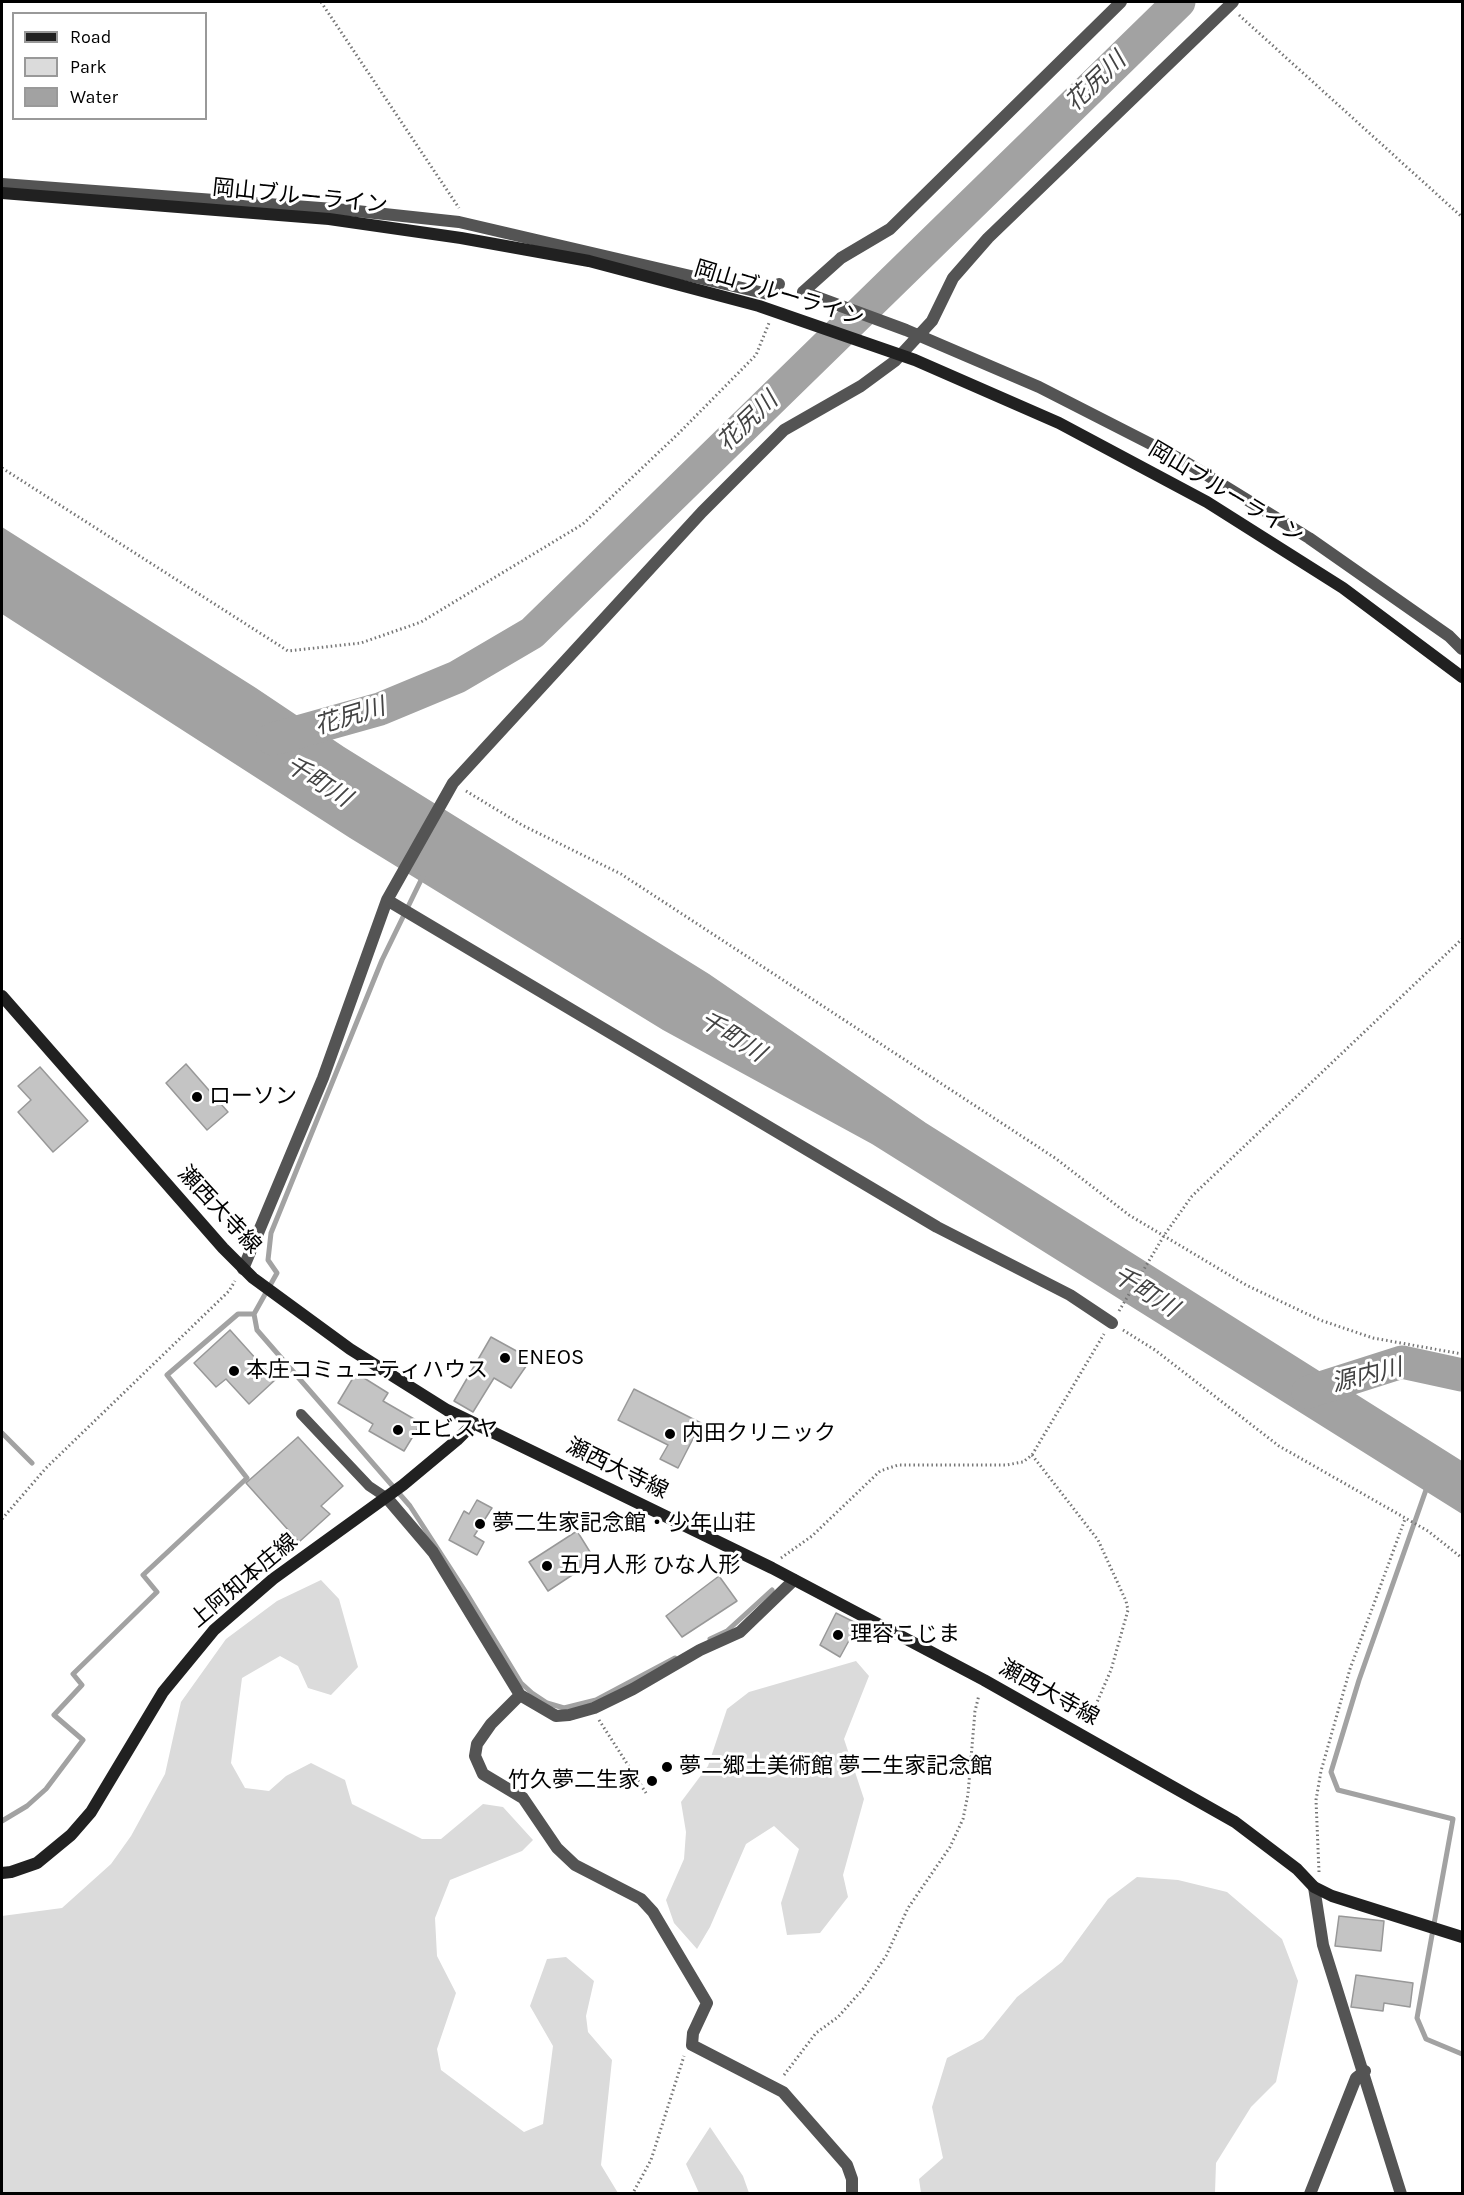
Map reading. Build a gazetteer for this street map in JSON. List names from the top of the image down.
{
  "streets": {
    "main road": ["岡山ブルーライン", "瀬西大寺線", "上阿知本庄線"]
  },
  "crossings": [
    ["瀬西大寺線", "上阿知本庄線"]
  ],
  "water": ["花尻川", "千町川", "源内川"],
  "places": [
    "ローソン",
    "ENEOS",
    "本庄コミュニティハウス",
    "エビスヤ",
    "内田クリニック",
    "夢二生家記念館・少年山荘",
    "五月人形 ひな人形",
    "理容こじま",
    "夢二郷土美術館 夢二生家記念館",
    "竹久夢二生家"
  ],
  "legend": ["Road", "Park", "Water"]
}
